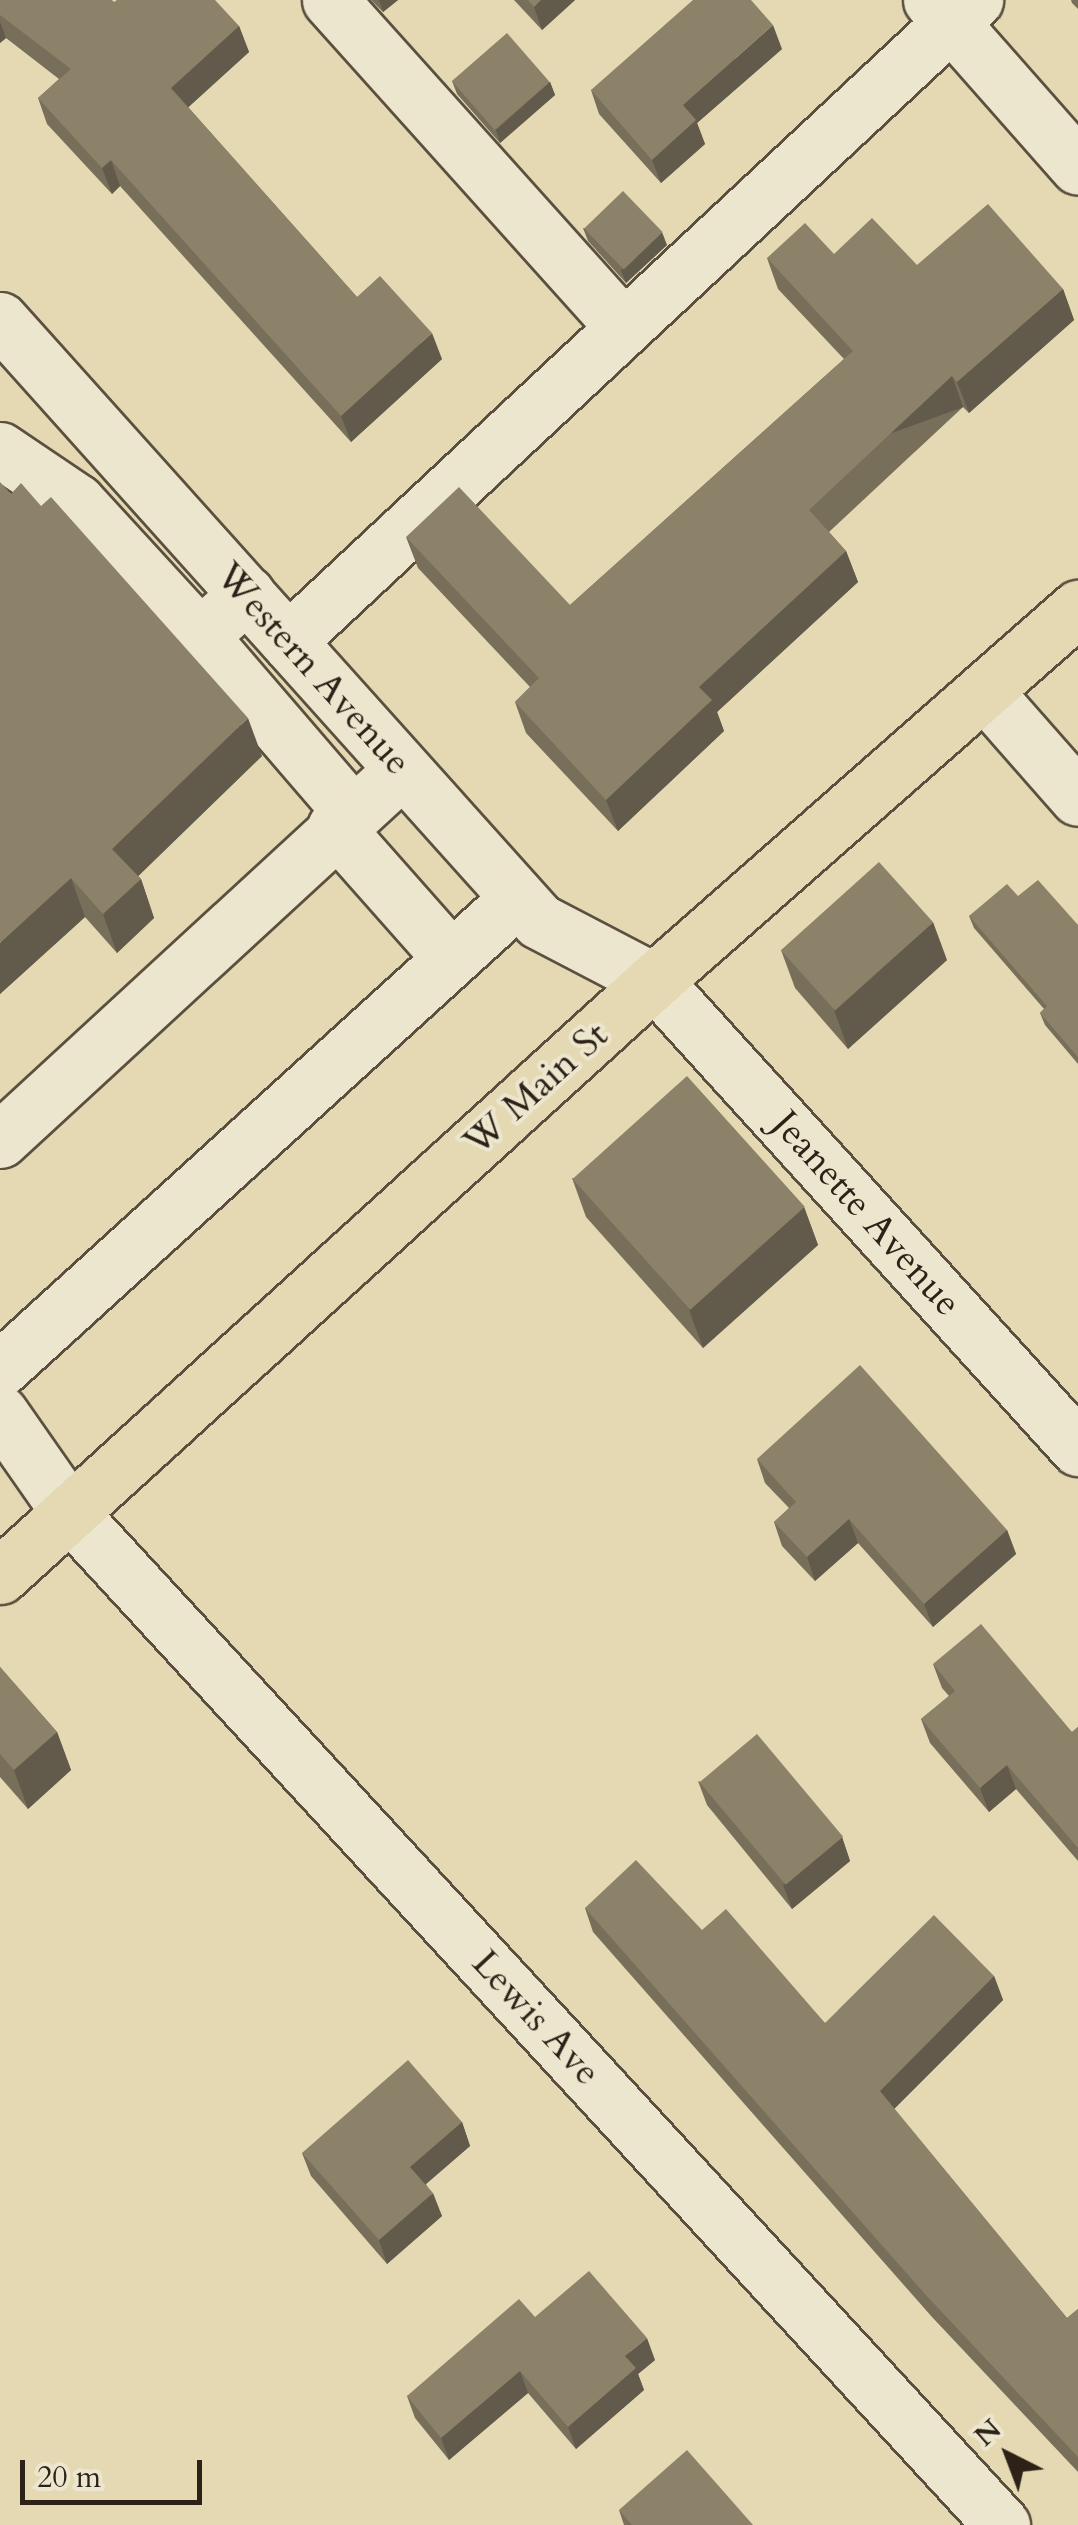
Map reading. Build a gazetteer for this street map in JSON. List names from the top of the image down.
{
  "streets": {
    "main road": ["W Main St"],
    "street": ["Western Avenue", "Jeanette Avenue", "Lewis Ave"]
  },
  "crossings": [
    ["Western Avenue", "W Main St"],
    ["Western Avenue", "Jeanette Avenue"],
    ["W Main St", "Jeanette Avenue"],
    ["W Main St", "Lewis Ave"]
  ],
  "scale_bar": "20 m",
  "north": "top left"
}
